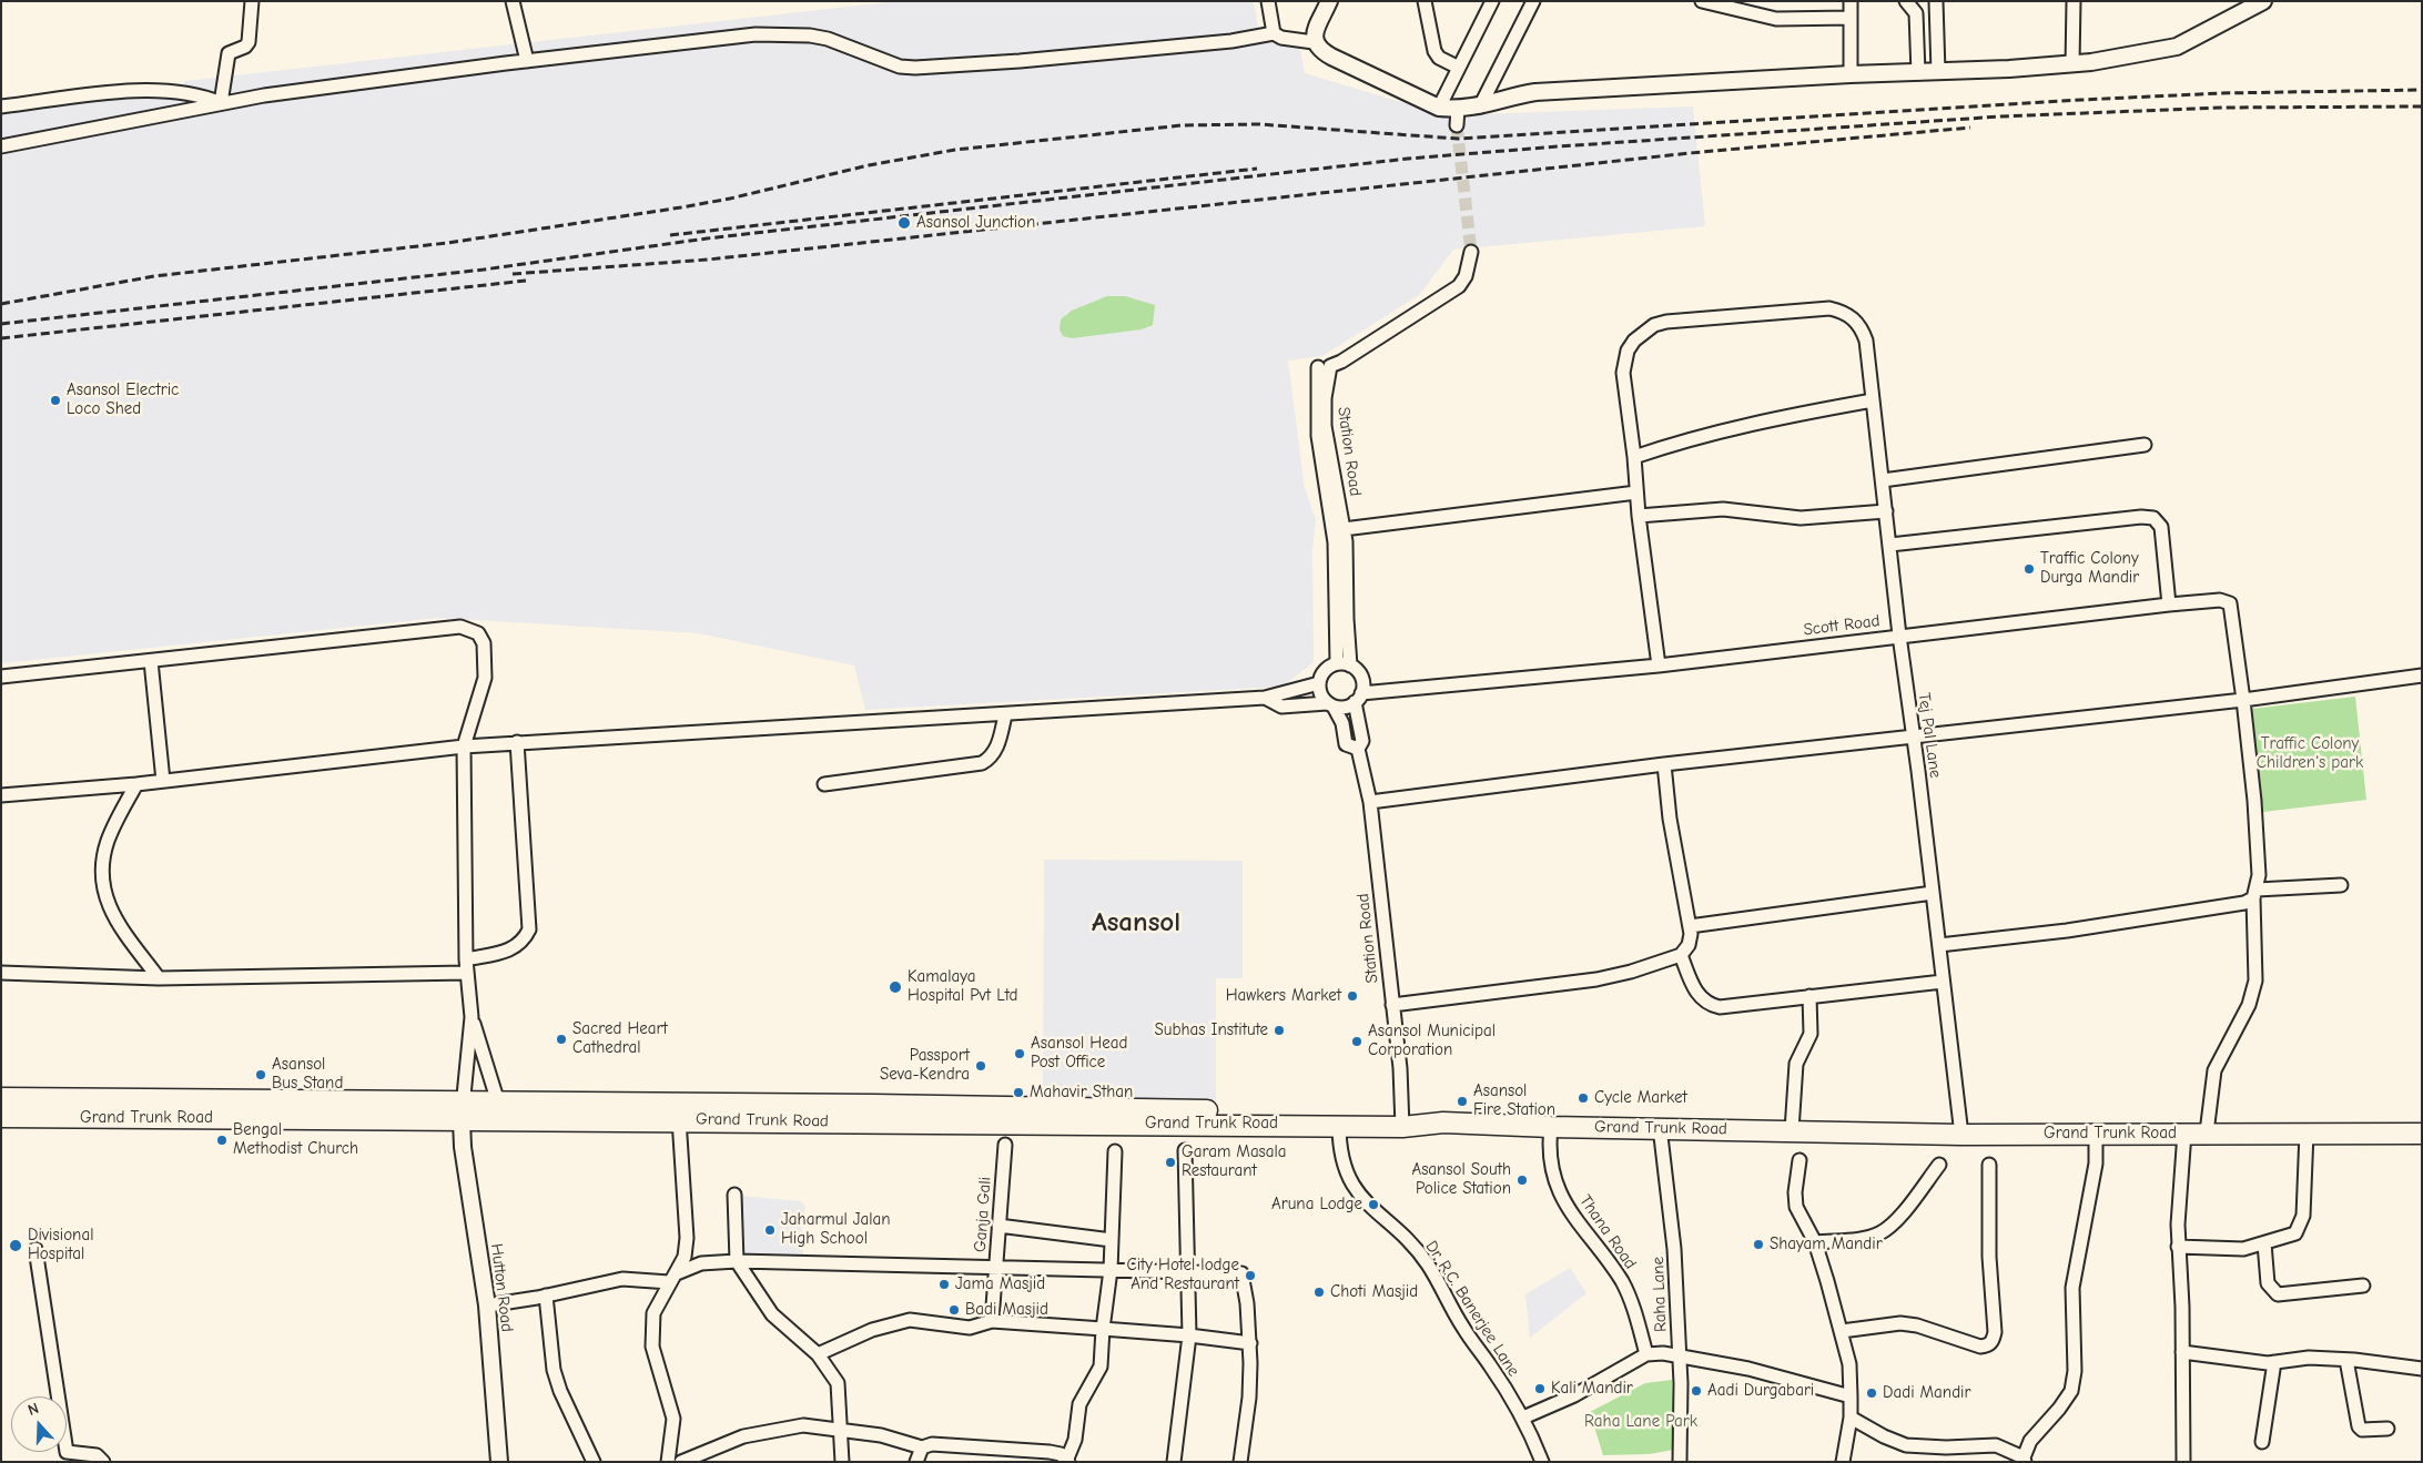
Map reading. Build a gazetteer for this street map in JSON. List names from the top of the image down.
{
  "streets": {
    "main road": ["Grand Trunk Road"],
    "street": [
      "Station Road",
      "Scott Road",
      "Tej Pal Lane",
      "Ganja Gali",
      "Thana Road",
      "Hutton Road",
      "Raha Lane",
      "Dr. R.C. Banerjee Lane"
    ]
  },
  "crossings": [
    ["Station Road", "Scott Road"],
    ["Station Road", "Grand Trunk Road"],
    ["Scott Road", "Tej Pal Lane"],
    ["Tej Pal Lane", "Grand Trunk Road"],
    ["Grand Trunk Road", "Thana Road"],
    ["Grand Trunk Road", "Hutton Road"],
    ["Grand Trunk Road", "Raha Lane"],
    ["Grand Trunk Road", "Dr. R.C. Banerjee Lane"]
  ],
  "districts": ["Asansol"],
  "parks": ["Traffic Colony Children's park", "Raha Lane Park"],
  "places": [
    "Asansol Junction",
    "Asansol Electric Loco Shed",
    "Traffic Colony Durga Mandir",
    "Kamalaya Hospital Pvt Ltd",
    "Hawkers Market",
    "Subhas Institute",
    "Sacred Heart Cathedral",
    "Asansol Municipal Corporation",
    "Asansol Head Post Office",
    "Passport Seva-Kendra",
    "Asansol Bus Stand",
    "Mahavir Sthan",
    "Cycle Market",
    "Asansol Fire Station",
    "Bengal Methodist Church",
    "Garam Masala Restaurant",
    "Asansol South Police Station",
    "Aruna Lodge",
    "Jaharmul Jalan High School",
    "Shayam Mandir",
    "Divisional Hospital",
    "City Hotel lodge And Restaurant",
    "Jama Masjid",
    "Choti Masjid",
    "Badi Masjid",
    "Kali Mandir",
    "Aadi Durgabari",
    "Dadi Mandir"
  ],
  "north": "top"
}
